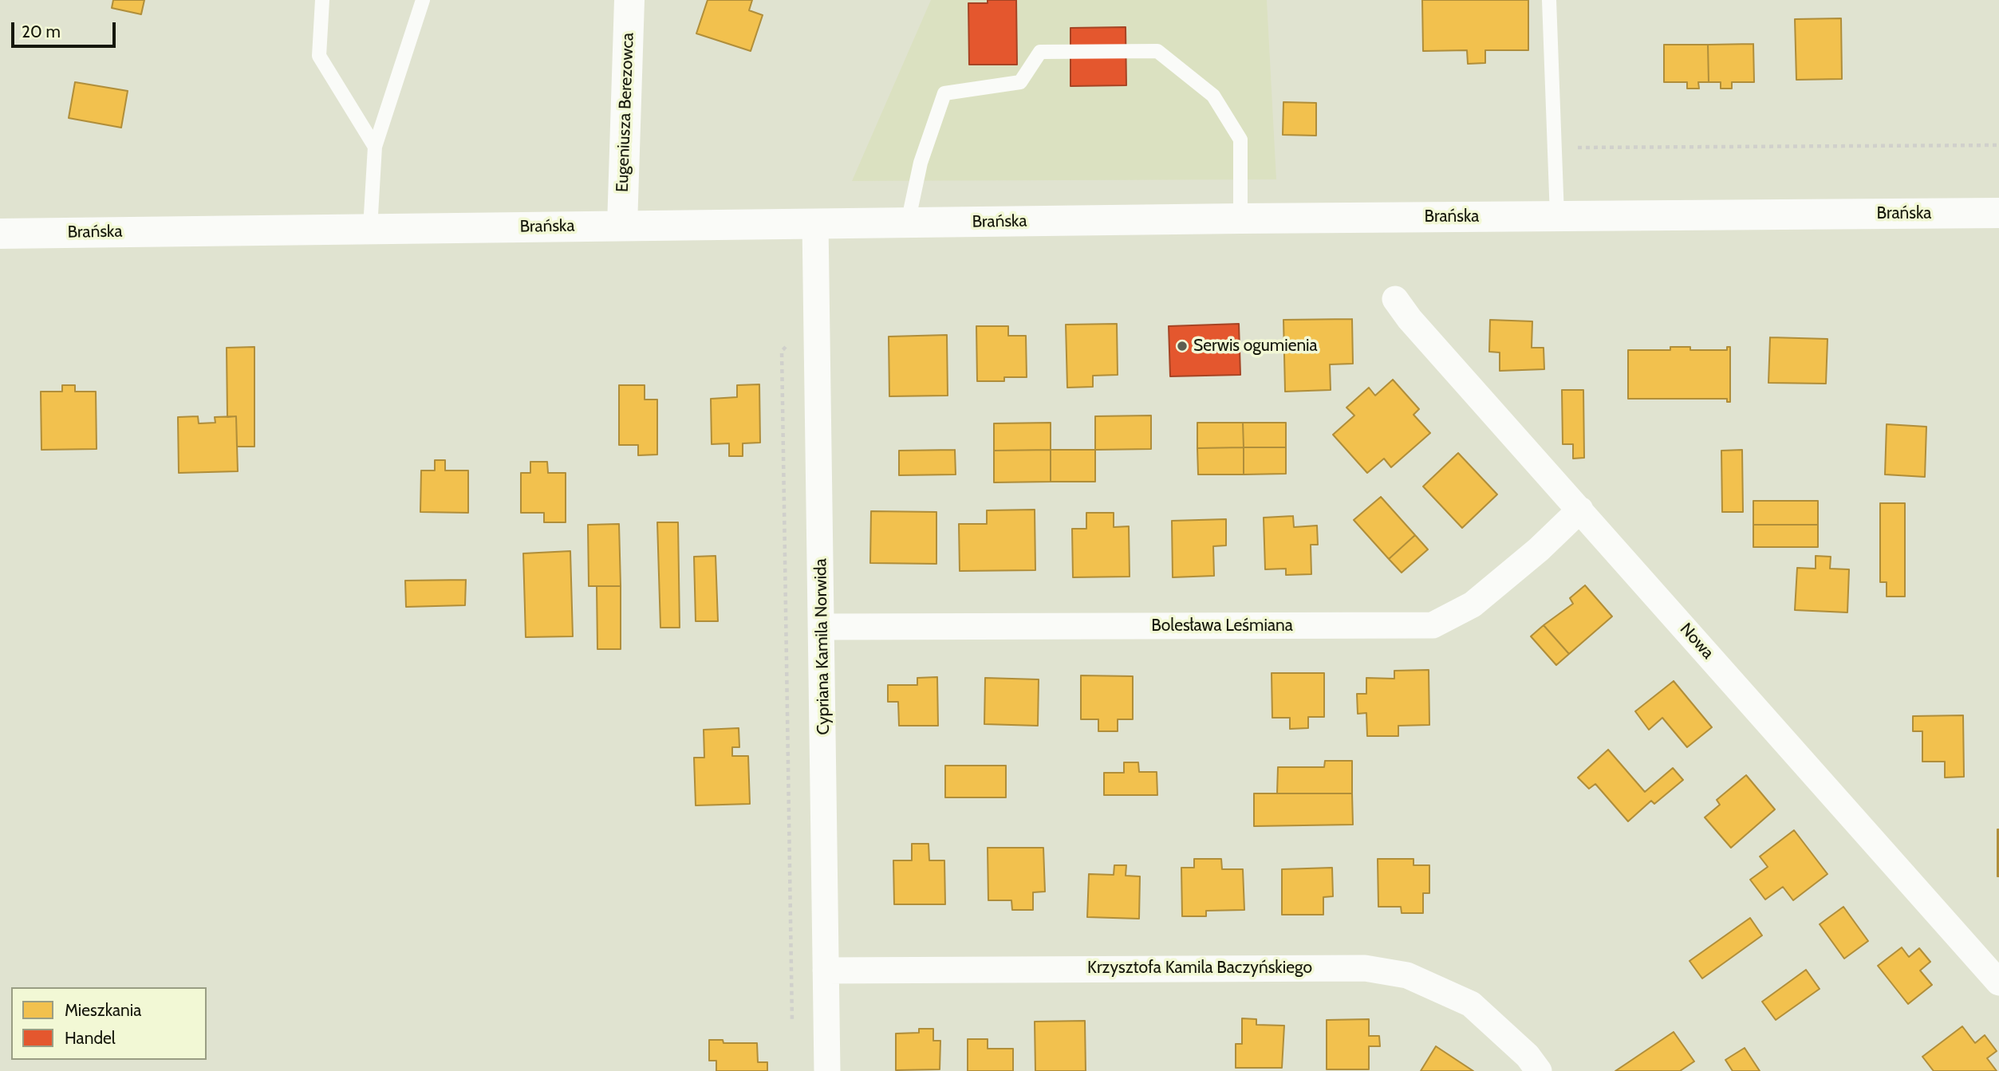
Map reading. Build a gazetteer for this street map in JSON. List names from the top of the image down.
{
  "streets": {
    "street": [
      "Eugeniusza Berezowca",
      "Brańska",
      "Bolesława Leśmiana",
      "Nowa",
      "Cypriana Kamila Norwida",
      "Krzysztofa Kamila Baczyńskiego"
    ]
  },
  "crossings": [
    ["Eugeniusza Berezowca", "Brańska"],
    ["Brańska", "Cypriana Kamila Norwida"],
    ["Bolesława Leśmiana", "Nowa"],
    ["Bolesława Leśmiana", "Cypriana Kamila Norwida"],
    ["Cypriana Kamila Norwida", "Krzysztofa Kamila Baczyńskiego"]
  ],
  "places": ["Serwis ogumienia"],
  "legend": ["Mieszkania", "Handel"],
  "scale_bar": "20 m"
}
